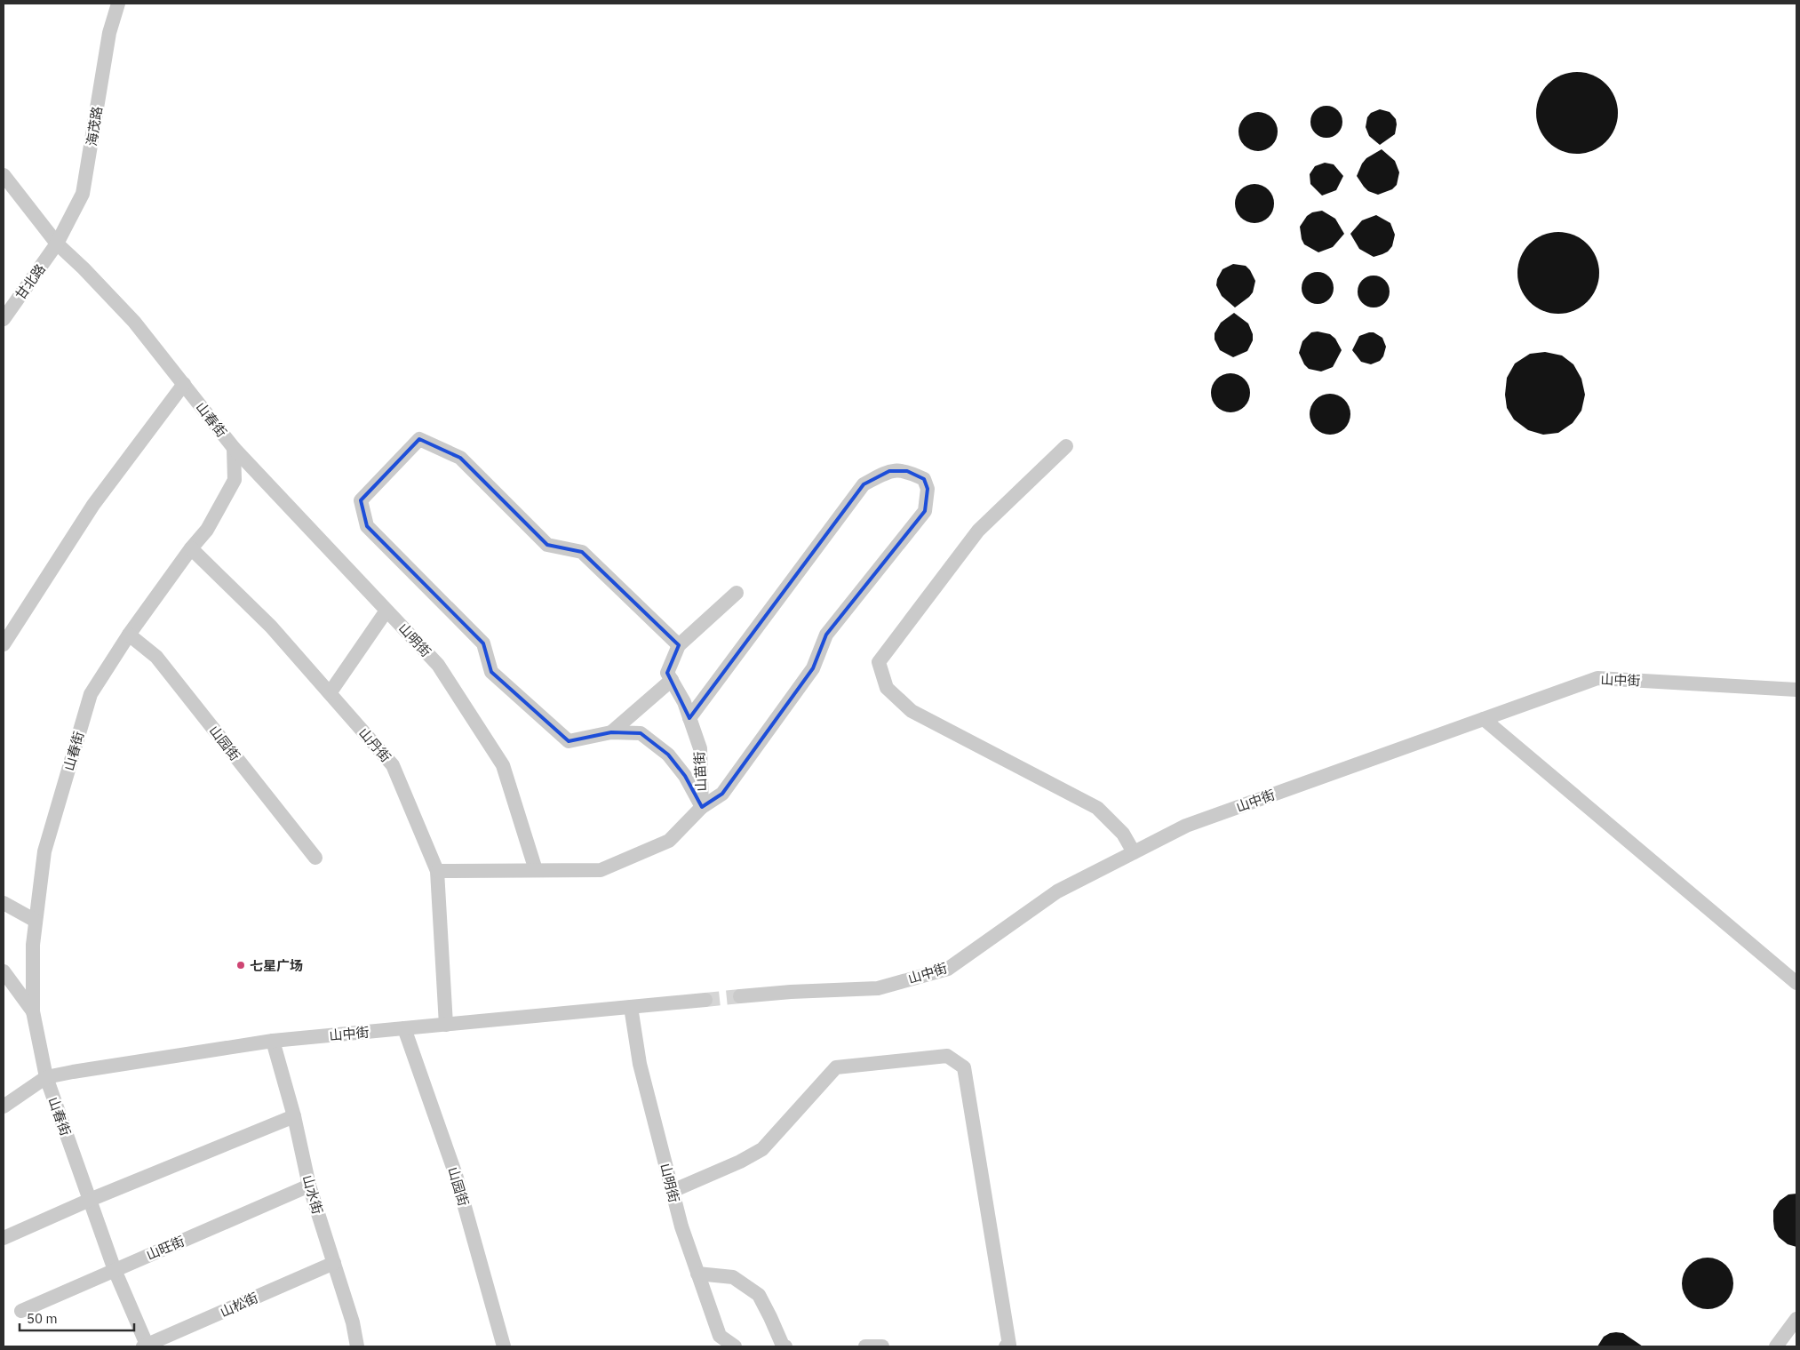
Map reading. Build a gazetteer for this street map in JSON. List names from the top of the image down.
{
  "streets": {
    "street": [
      "海茂路",
      "甘北路",
      "山春街",
      "山明街",
      "山中街",
      "山园街",
      "山丹街",
      "山苗街",
      "山水街",
      "山旺街",
      "山松街"
    ]
  },
  "crossings": [
    ["海茂路", "甘北路"],
    ["海茂路", "山春街"],
    ["甘北路", "山春街"],
    ["山春街", "山明街"],
    ["山春街", "山中街"],
    ["山春街", "山园街"],
    ["山春街", "山丹街"],
    ["山春街", "山旺街"],
    ["山春街", "山松街"],
    ["山明街", "山中街"],
    ["山明街", "山苗街"],
    ["山中街", "山园街"],
    ["山中街", "山丹街"],
    ["山中街", "山水街"],
    ["山丹街", "山苗街"],
    ["山水街", "山旺街"],
    ["山水街", "山松街"]
  ],
  "places": ["七星广场"],
  "scale_bar": "50 m"
}
